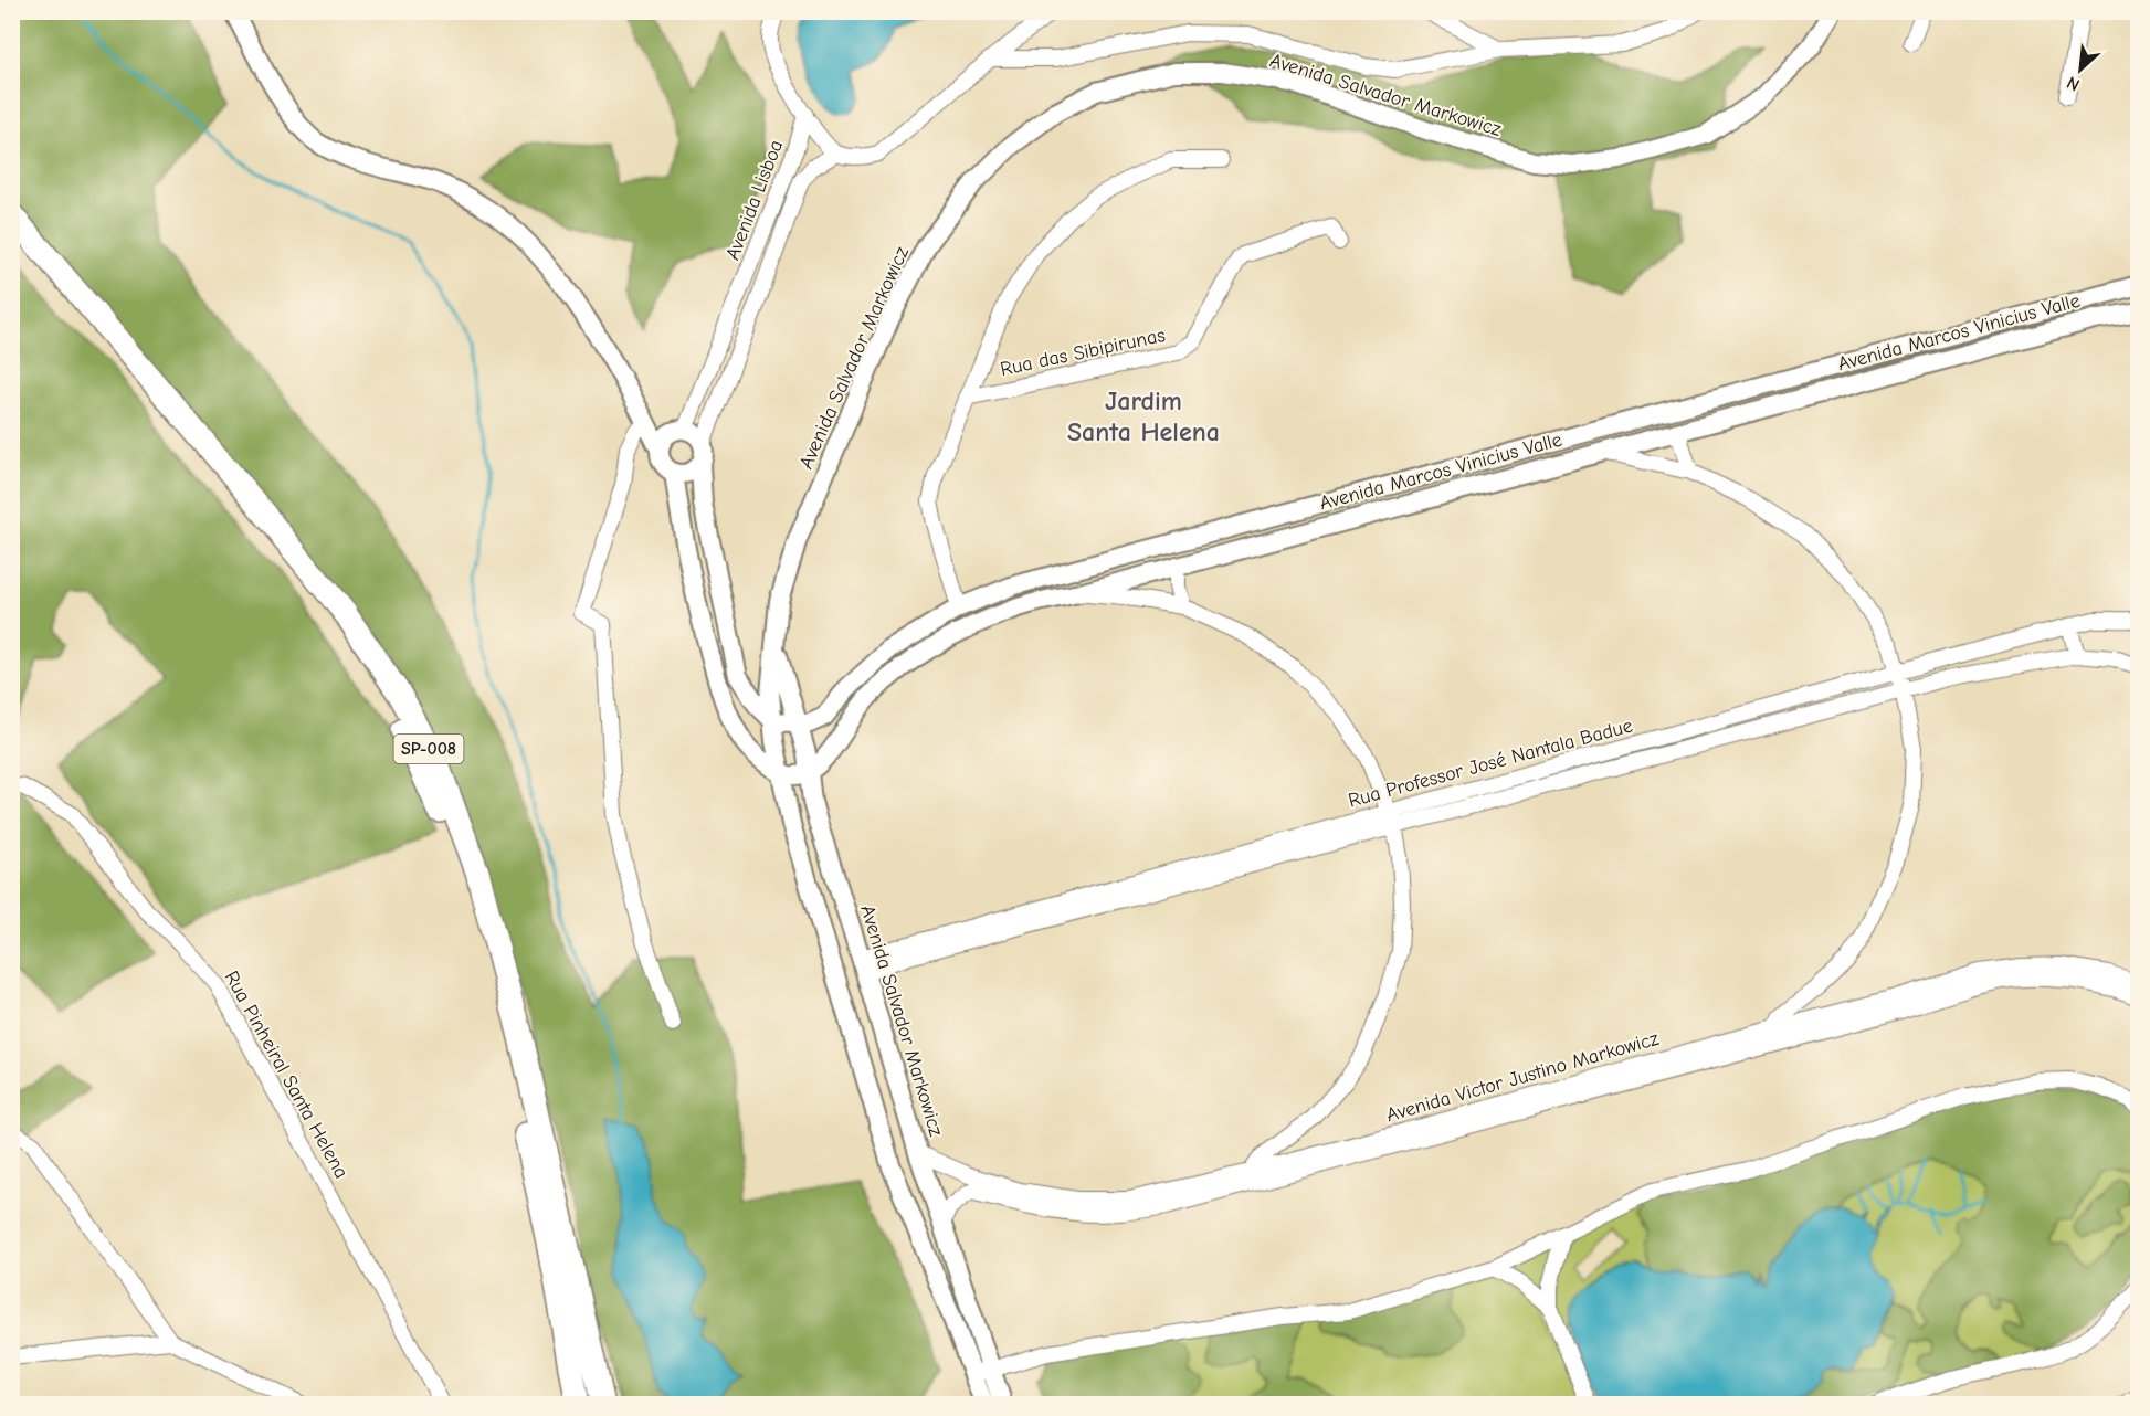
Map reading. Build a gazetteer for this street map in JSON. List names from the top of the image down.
{
  "streets": {
    "main road": ["SP-008"],
    "street": [
      "Avenida Salvador Markowicz",
      "Avenida Lisboa",
      "Avenida Marcos Vinicius Valle",
      "Rua das Sibipirunas",
      "Rua Professor José Nantala Badue",
      "Rua Pinheiral Santa Helena",
      "Avenida Victor Justino Markowicz"
    ]
  },
  "crossings": [
    ["Avenida Salvador Markowicz", "Avenida Marcos Vinicius Valle"],
    ["Avenida Salvador Markowicz", "Rua Professor José Nantala Badue"],
    ["Avenida Salvador Markowicz", "Avenida Victor Justino Markowicz"]
  ],
  "districts": ["Jardim Santa Helena"],
  "north": "bottom left"
}
